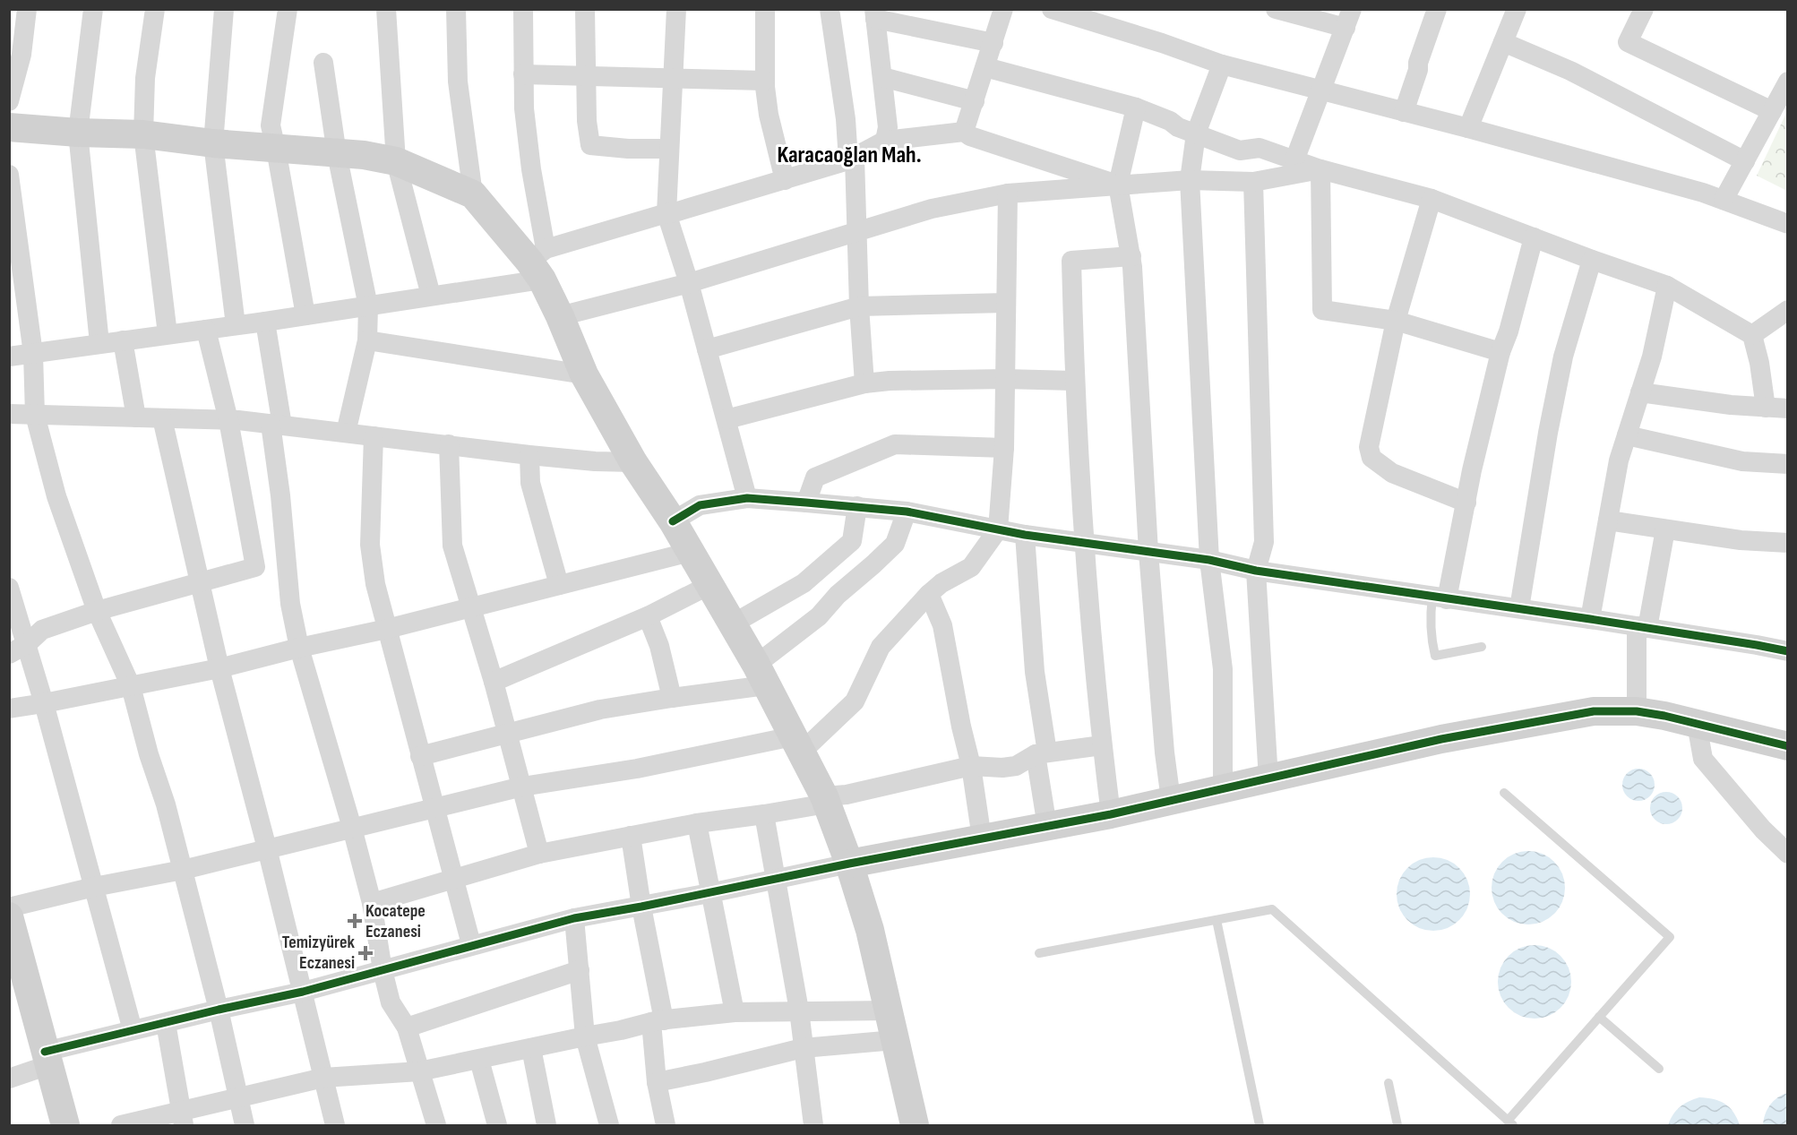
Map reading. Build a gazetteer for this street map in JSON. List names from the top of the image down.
{
  "districts": ["Karacaoğlan Mah."],
  "places": {
    "health": ["Kocatepe Eczanesi", "Temizyürek Eczanesi"]
  }
}
